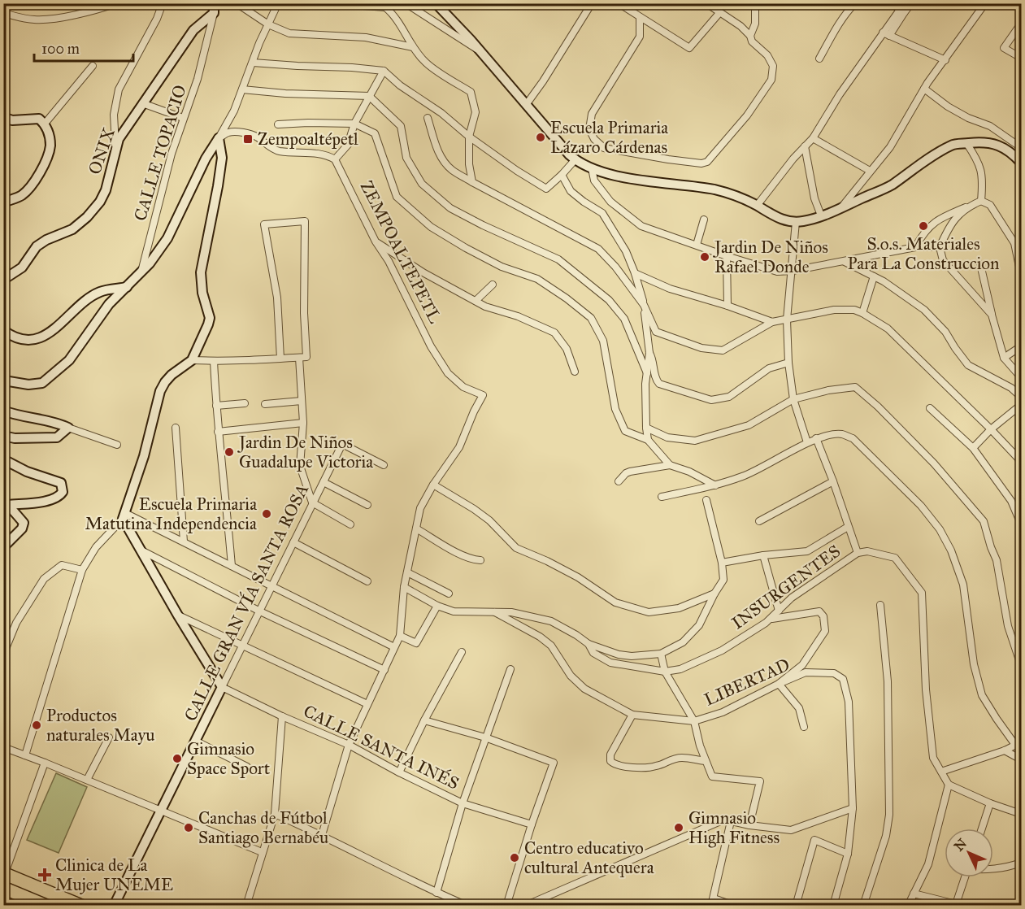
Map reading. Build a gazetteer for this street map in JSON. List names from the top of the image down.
{
  "streets": {
    "street": [
      "ONIX",
      "CALLE TOPACIO",
      "ZEMPOALTEPETL",
      "INSURGENTES",
      "CALLE GRAN VÍA SANTA ROSA",
      "LIBERTAD",
      "CALLE SANTA INÉS"
    ]
  },
  "crossings": [
    ["ONIX", "CALLE TOPACIO"],
    ["ZEMPOALTEPETL", "INSURGENTES"],
    ["ZEMPOALTEPETL", "CALLE SANTA INÉS"],
    ["INSURGENTES", "LIBERTAD"],
    ["CALLE GRAN VÍA SANTA ROSA", "CALLE SANTA INÉS"]
  ],
  "places": {
    "other": [
      "Escuela Primaria Lázaro Cárdenas",
      "S.o.s. Materiales Para La Construccion",
      "Jardin De Niños Rafael Donde",
      "Jardin De Niños Guadalupe Victoria",
      "Escuela Primaria Matutina Independencia",
      "Productos naturales Mayu",
      "Gimnasio Space Sport",
      "Canchas de Fútbol Santiago Bernabéu",
      "Gimnasio High Fitness",
      "Centro educativo cultural Antequera"
    ],
    "transit": ["Zempoaltépetl"],
    "health": ["Clinica de La Mujer UNEME"]
  },
  "scale_bar": "100 m",
  "north": "top left"
}
